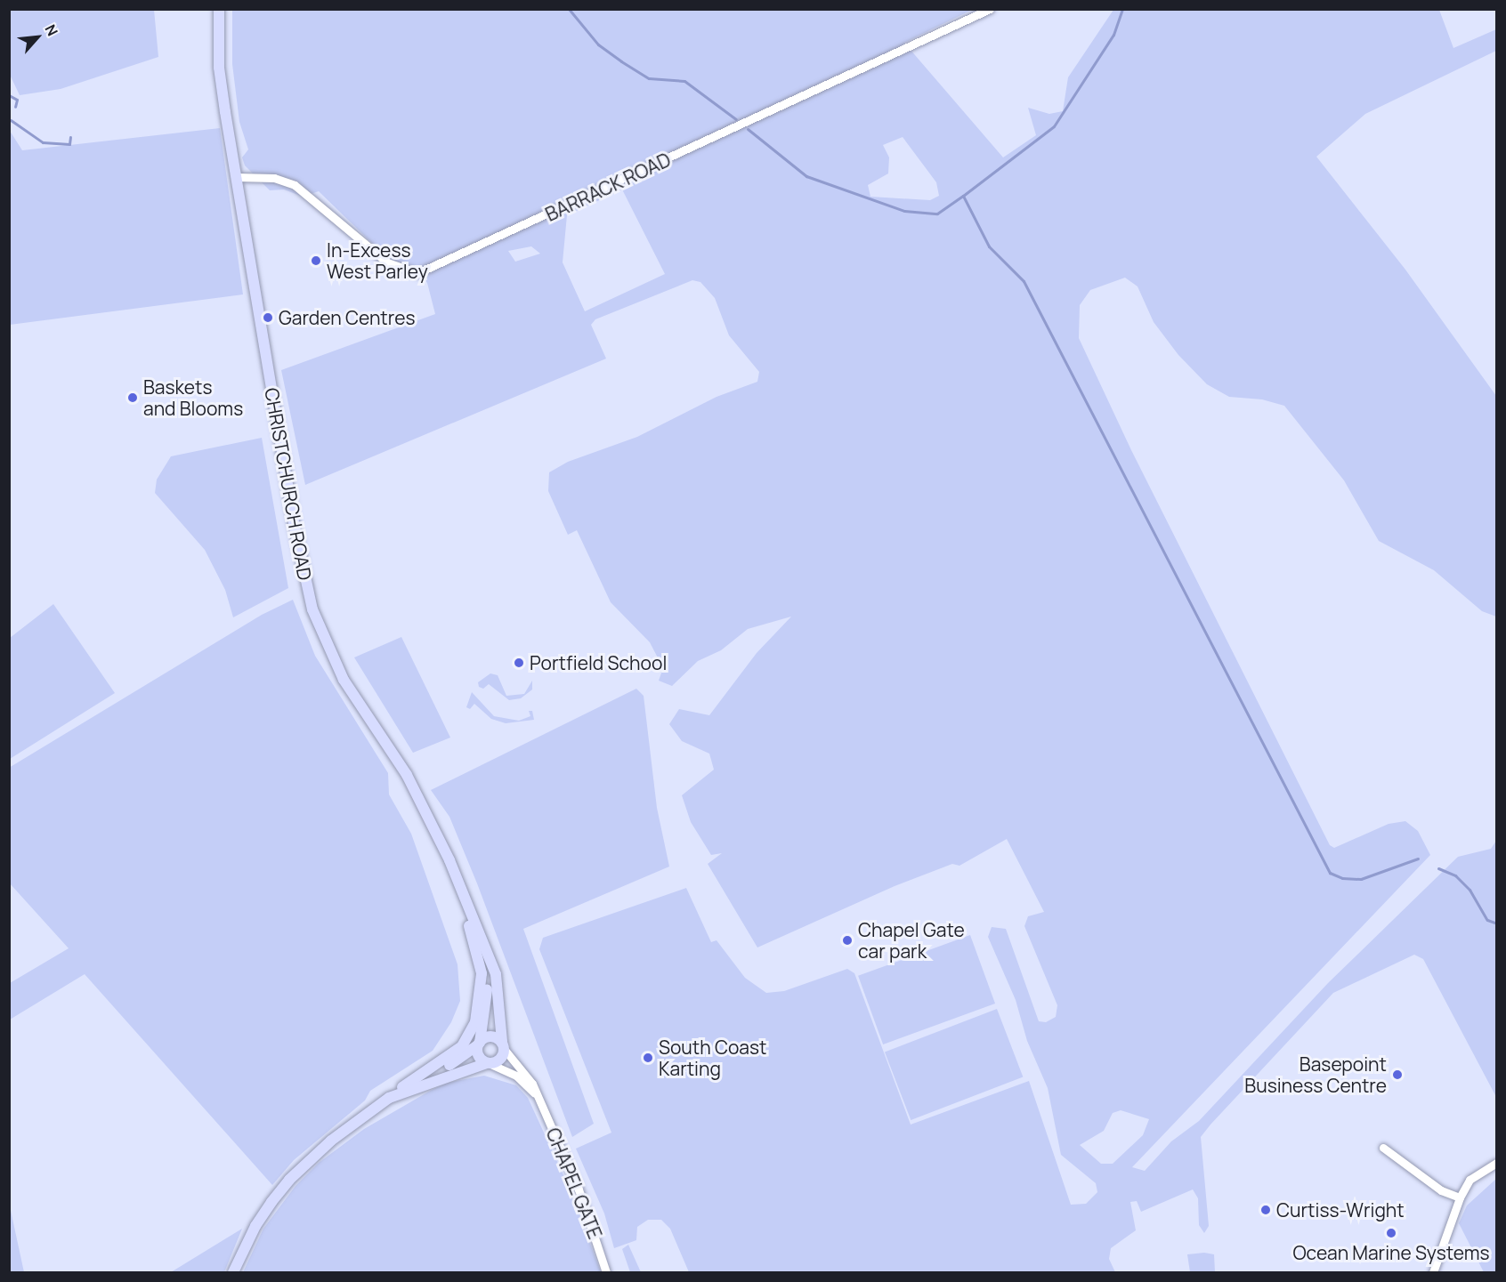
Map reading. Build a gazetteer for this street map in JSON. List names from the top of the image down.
{
  "streets": {
    "main road": ["CHRISTCHURCH ROAD"],
    "street": ["BARRACK ROAD", "CHAPEL GATE"]
  },
  "crossings": [
    ["BARRACK ROAD", "CHRISTCHURCH ROAD"],
    ["CHRISTCHURCH ROAD", "CHAPEL GATE"]
  ],
  "places": [
    "In-Excess West Parley",
    "Garden Centres",
    "Baskets and Blooms",
    "Portfield School",
    "Chapel Gate car park",
    "South Coast Karting",
    "Basepoint Business Centre",
    "Curtiss-Wright",
    "Ocean Marine Systems"
  ],
  "north": "top right"
}
